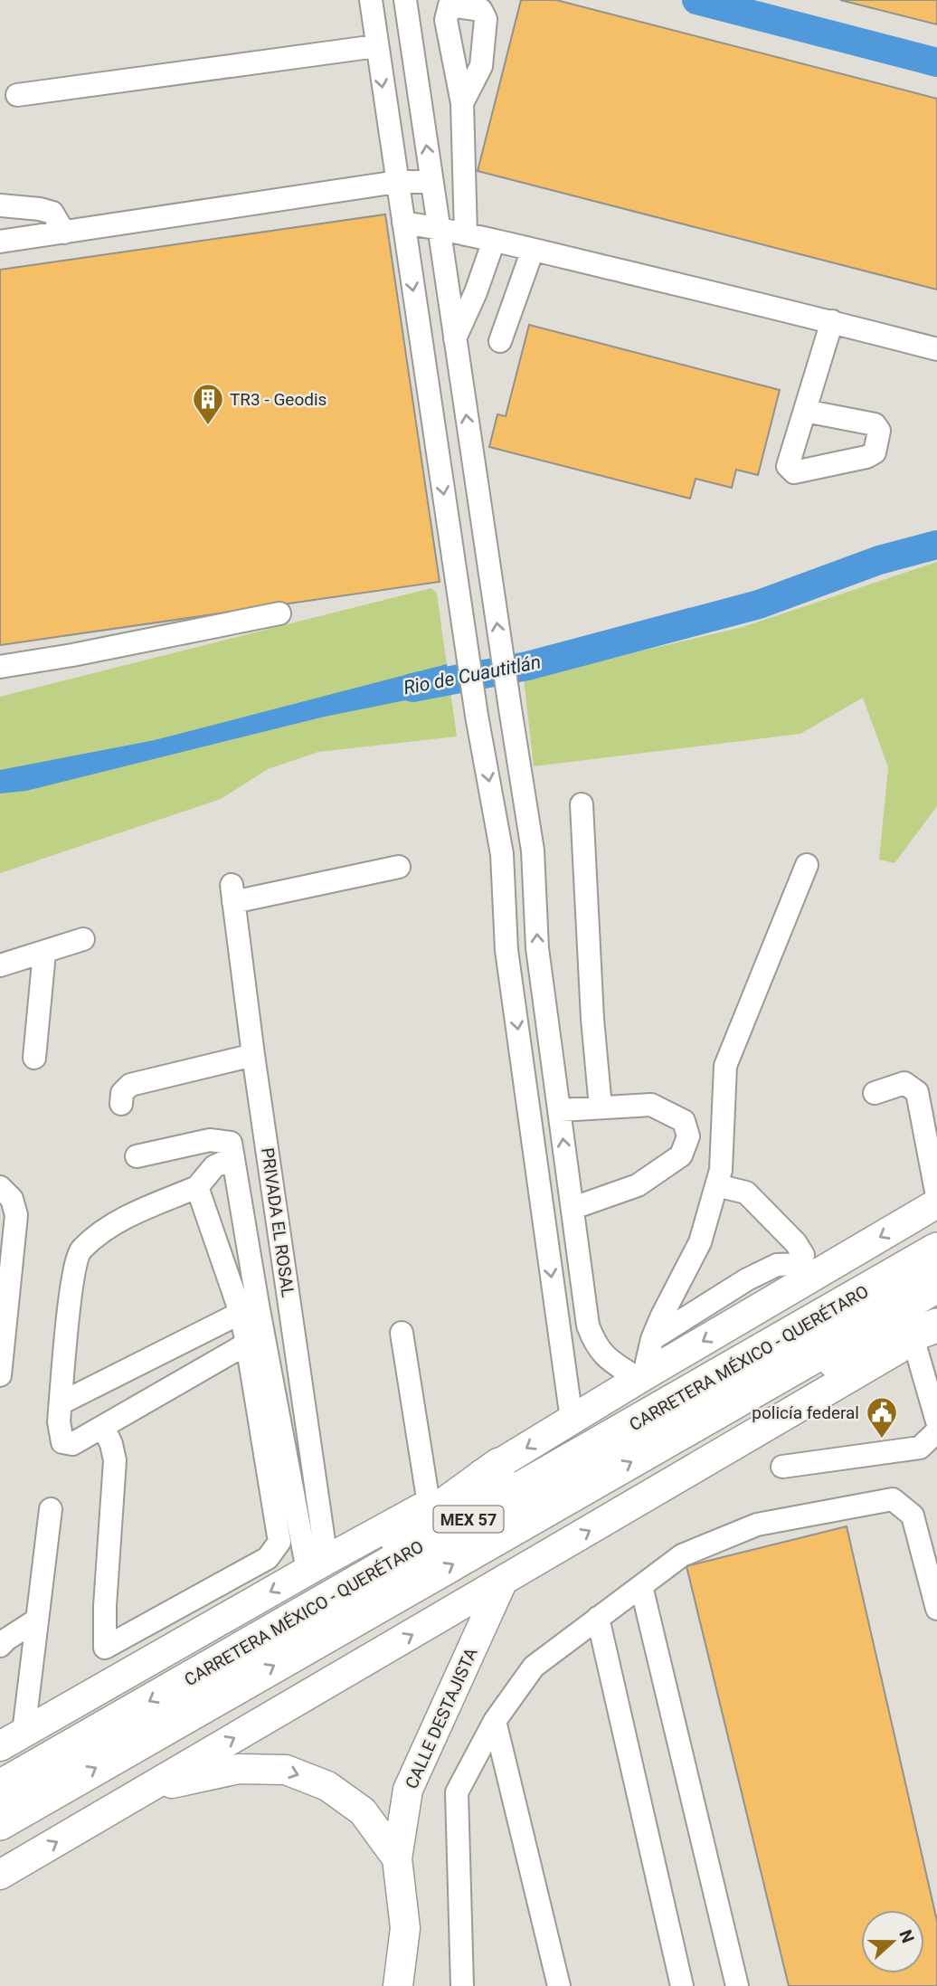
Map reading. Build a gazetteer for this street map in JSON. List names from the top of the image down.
{
  "streets": {
    "highway": ["CARRETERA MÉXICO - QUERÉTARO", "MEX 57"],
    "main road": ["CALLE DESTAJISTA"],
    "street": ["PRIVADA EL ROSAL"]
  },
  "one_way": ["CALLE DESTAJISTA"],
  "water": ["Rio de Cuautitlán"],
  "places": {
    "building": ["TR3 - Geodis"],
    "public building": ["policía federal"]
  },
  "north": "right"
}
